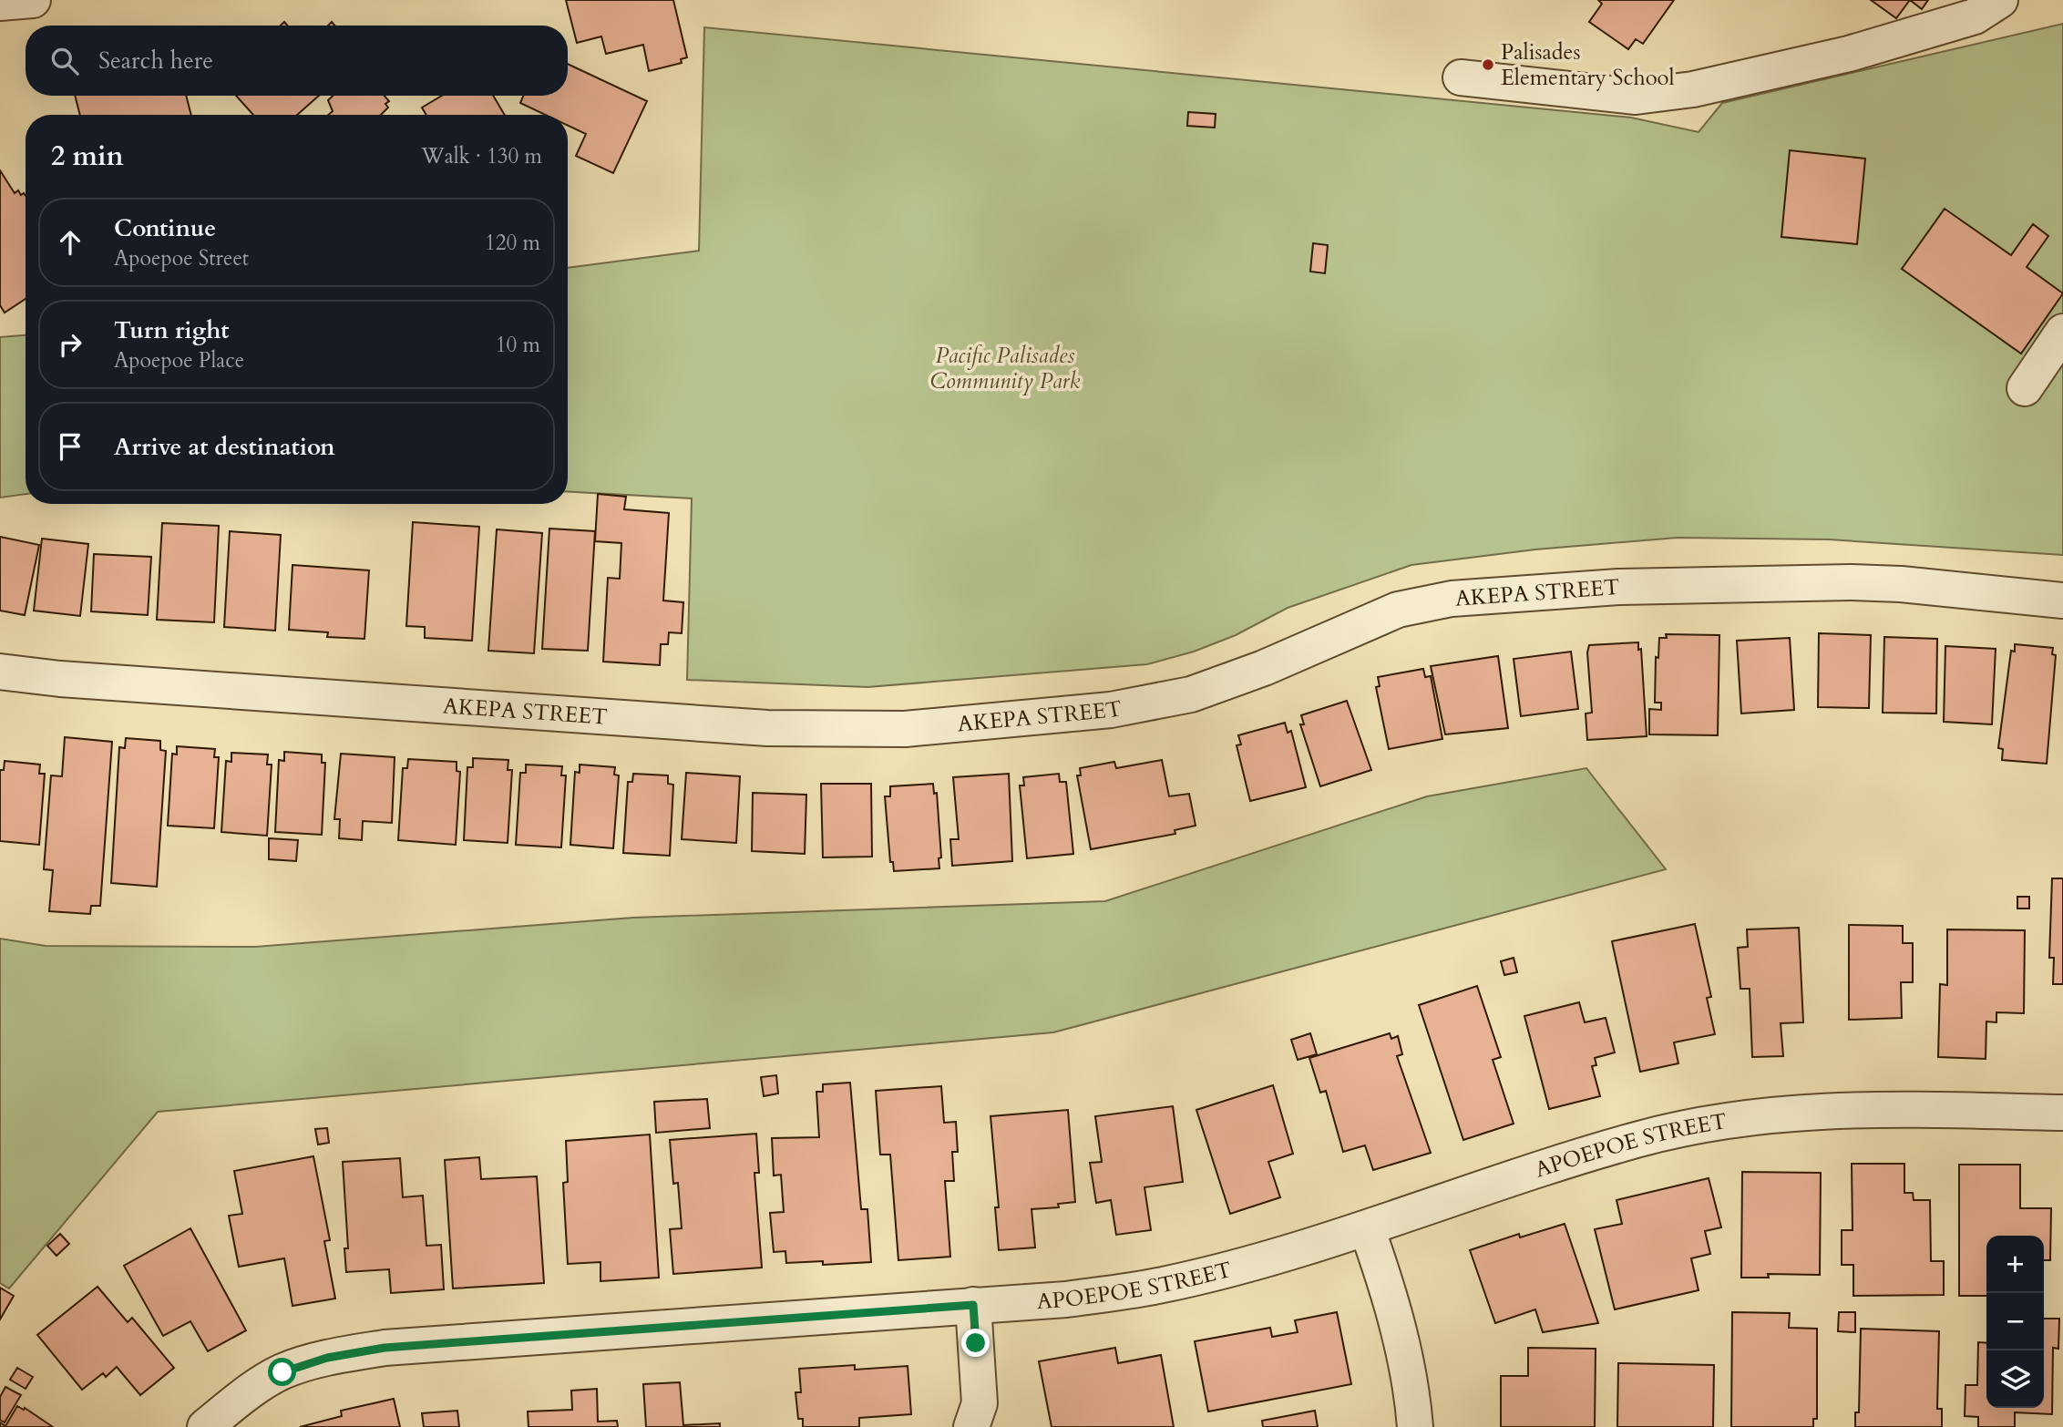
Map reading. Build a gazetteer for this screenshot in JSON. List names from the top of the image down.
{
  "streets": {
    "street": ["AKEPA STREET", "APOEPOE STREET"]
  },
  "parks": ["Pacific Palisades Community Park"],
  "places": ["Palisades Elementary School"],
  "page": {
    "search": "Search here",
    "heading": ["2 min", "Walk · 130 m"],
    "list": [
      ["Continue", "Apoepoe Street", "120 m"],
      ["Turn right", "Apoepoe Place", "10 m"],
      "Arrive at destination"
    ],
    "map_buttons": ["+", "−"]
  }
}
